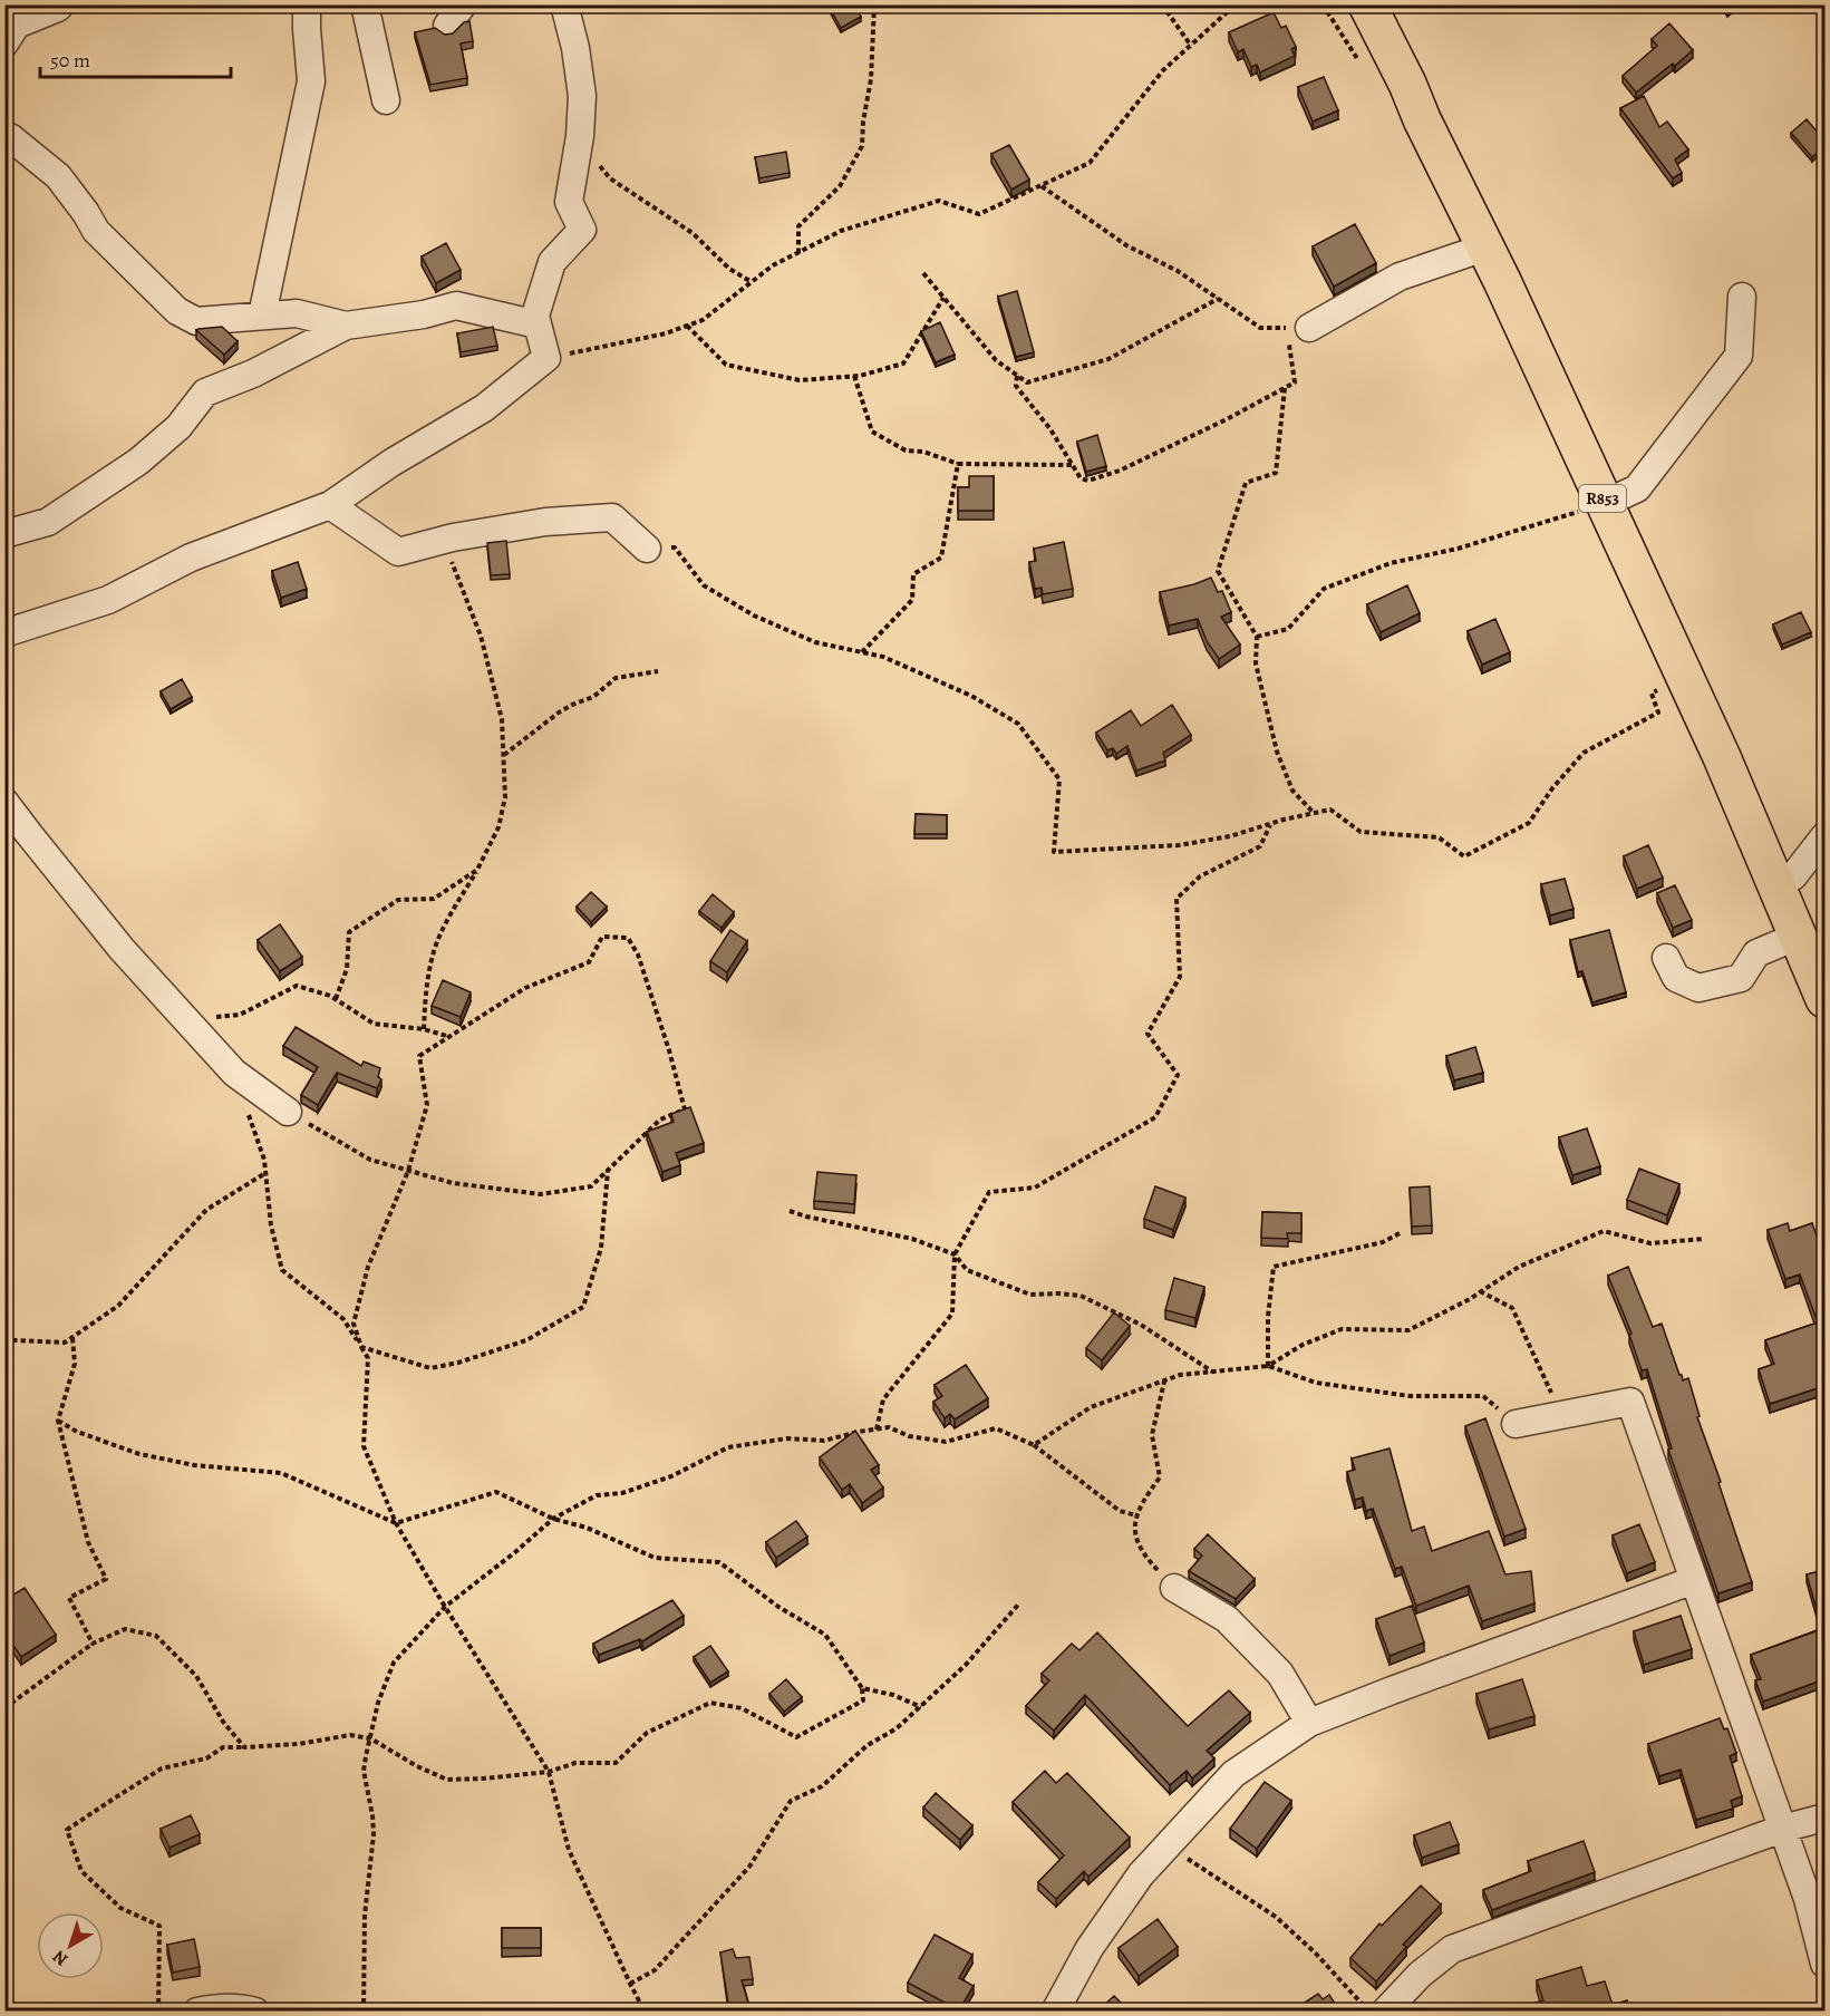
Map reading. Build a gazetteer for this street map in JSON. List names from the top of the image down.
{
  "streets": {
    "main road": ["R853"]
  },
  "scale_bar": "50 m",
  "north": "bottom left"
}
